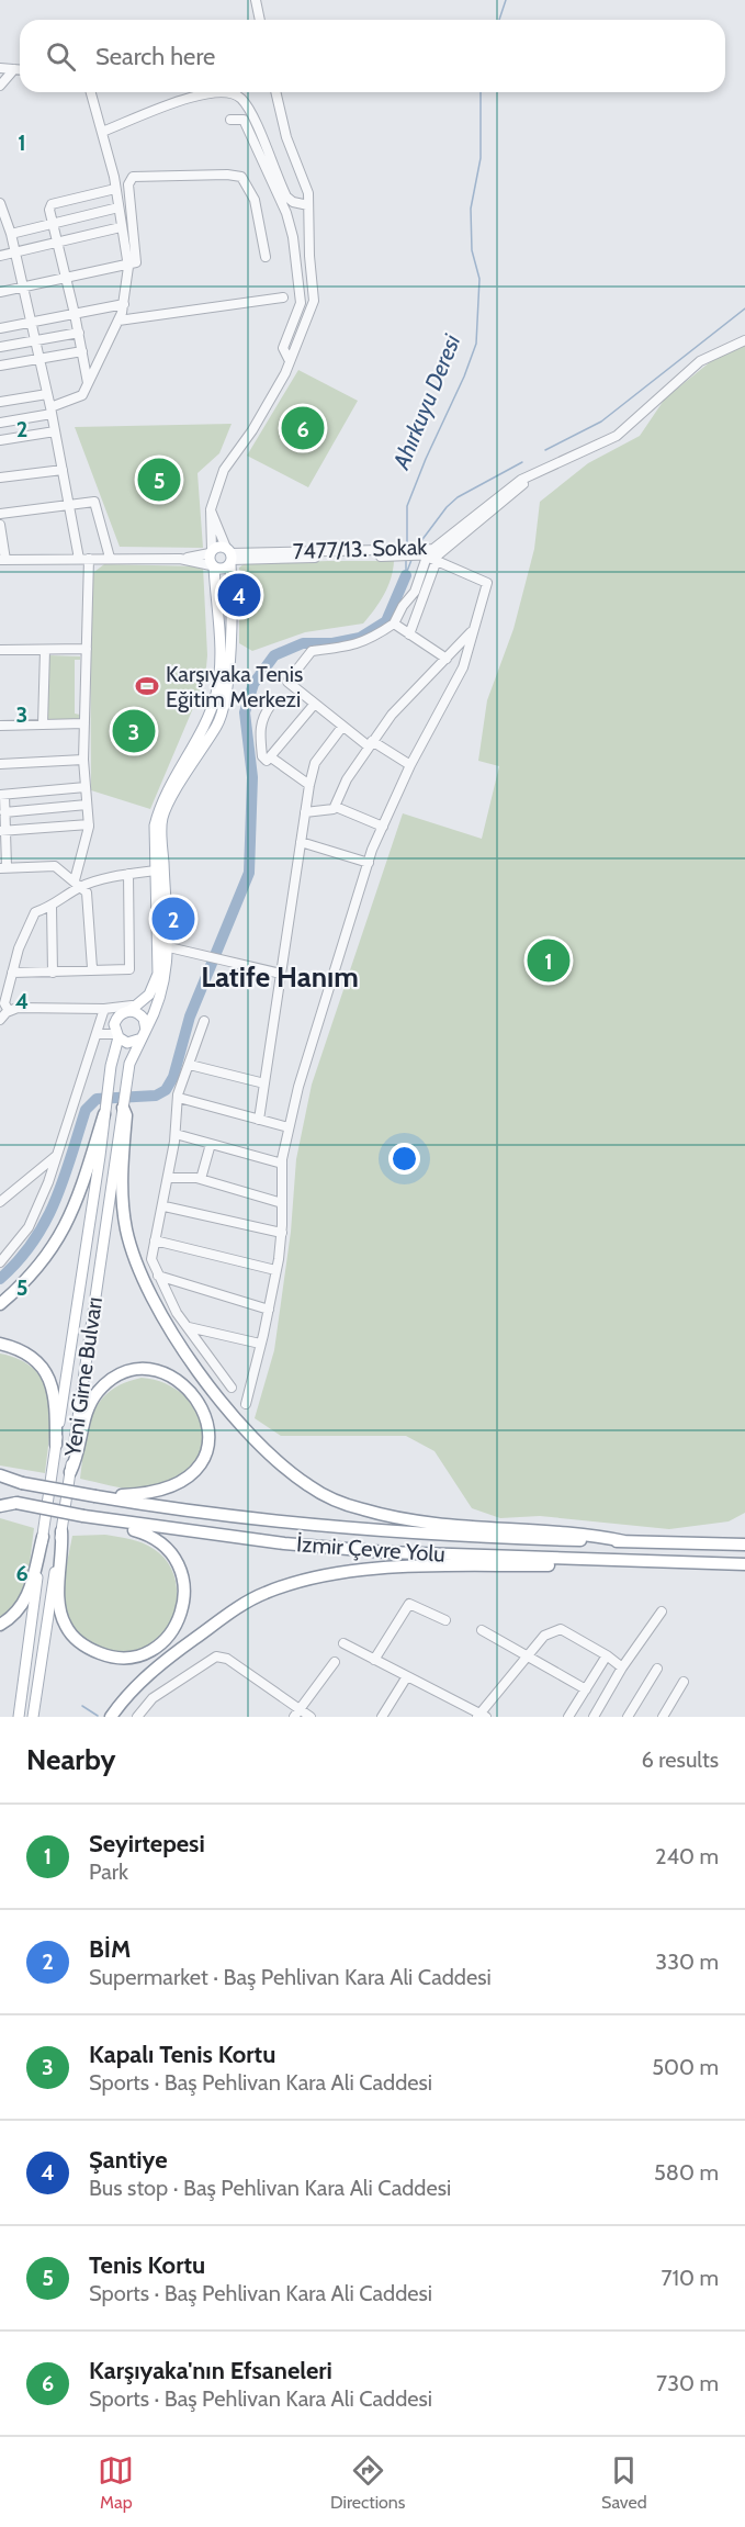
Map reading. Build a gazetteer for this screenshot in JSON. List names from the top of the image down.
{
  "streets": {
    "highway": ["İzmir Çevre Yolu"],
    "main road": ["Yeni Girne Bulvarı"],
    "street": ["7477/13. Sokak"]
  },
  "crossings": [
    ["7477/13. Sokak", "Yeni Girne Bulvarı"]
  ],
  "districts": ["Latife Hanım"],
  "water": ["Ahırkuyu Deresi"],
  "places": {
    "sports": ["Karşıyaka Tenis Eğitim Merkezi"]
  },
  "page": {
    "search": "Search here",
    "pins": [
      "6",
      "5",
      "4",
      "3",
      "2",
      "1"
    ],
    "heading": ["Nearby", "6 results"],
    "list": [
      {
        "mark": "1",
        "name": "Seyirtepesi",
        "note": "Park",
        "value": "240 m"
      },
      {
        "mark": "2",
        "name": "BİM",
        "note": "Supermarket · Baş Pehlivan Kara Ali Caddesi",
        "value": "330 m"
      },
      {
        "mark": "3",
        "name": "Kapalı Tenis Kortu",
        "note": "Sports · Baş Pehlivan Kara Ali Caddesi",
        "value": "500 m"
      },
      {
        "mark": "4",
        "name": "Şantiye",
        "note": "Bus stop · Baş Pehlivan Kara Ali Caddesi",
        "value": "580 m"
      },
      {
        "mark": "5",
        "name": "Tenis Kortu",
        "note": "Sports · Baş Pehlivan Kara Ali Caddesi",
        "value": "710 m"
      },
      {
        "mark": "6",
        "name": "Karşıyaka'nın Efsaneleri",
        "note": "Sports · Baş Pehlivan Kara Ali Caddesi",
        "value": "730 m"
      }
    ],
    "nav": ["Map", "Directions", "Saved"]
  },
  "grid": {
    "rows": [
      "1",
      "2",
      "3",
      "4",
      "5",
      "6"
    ]
  }
}
